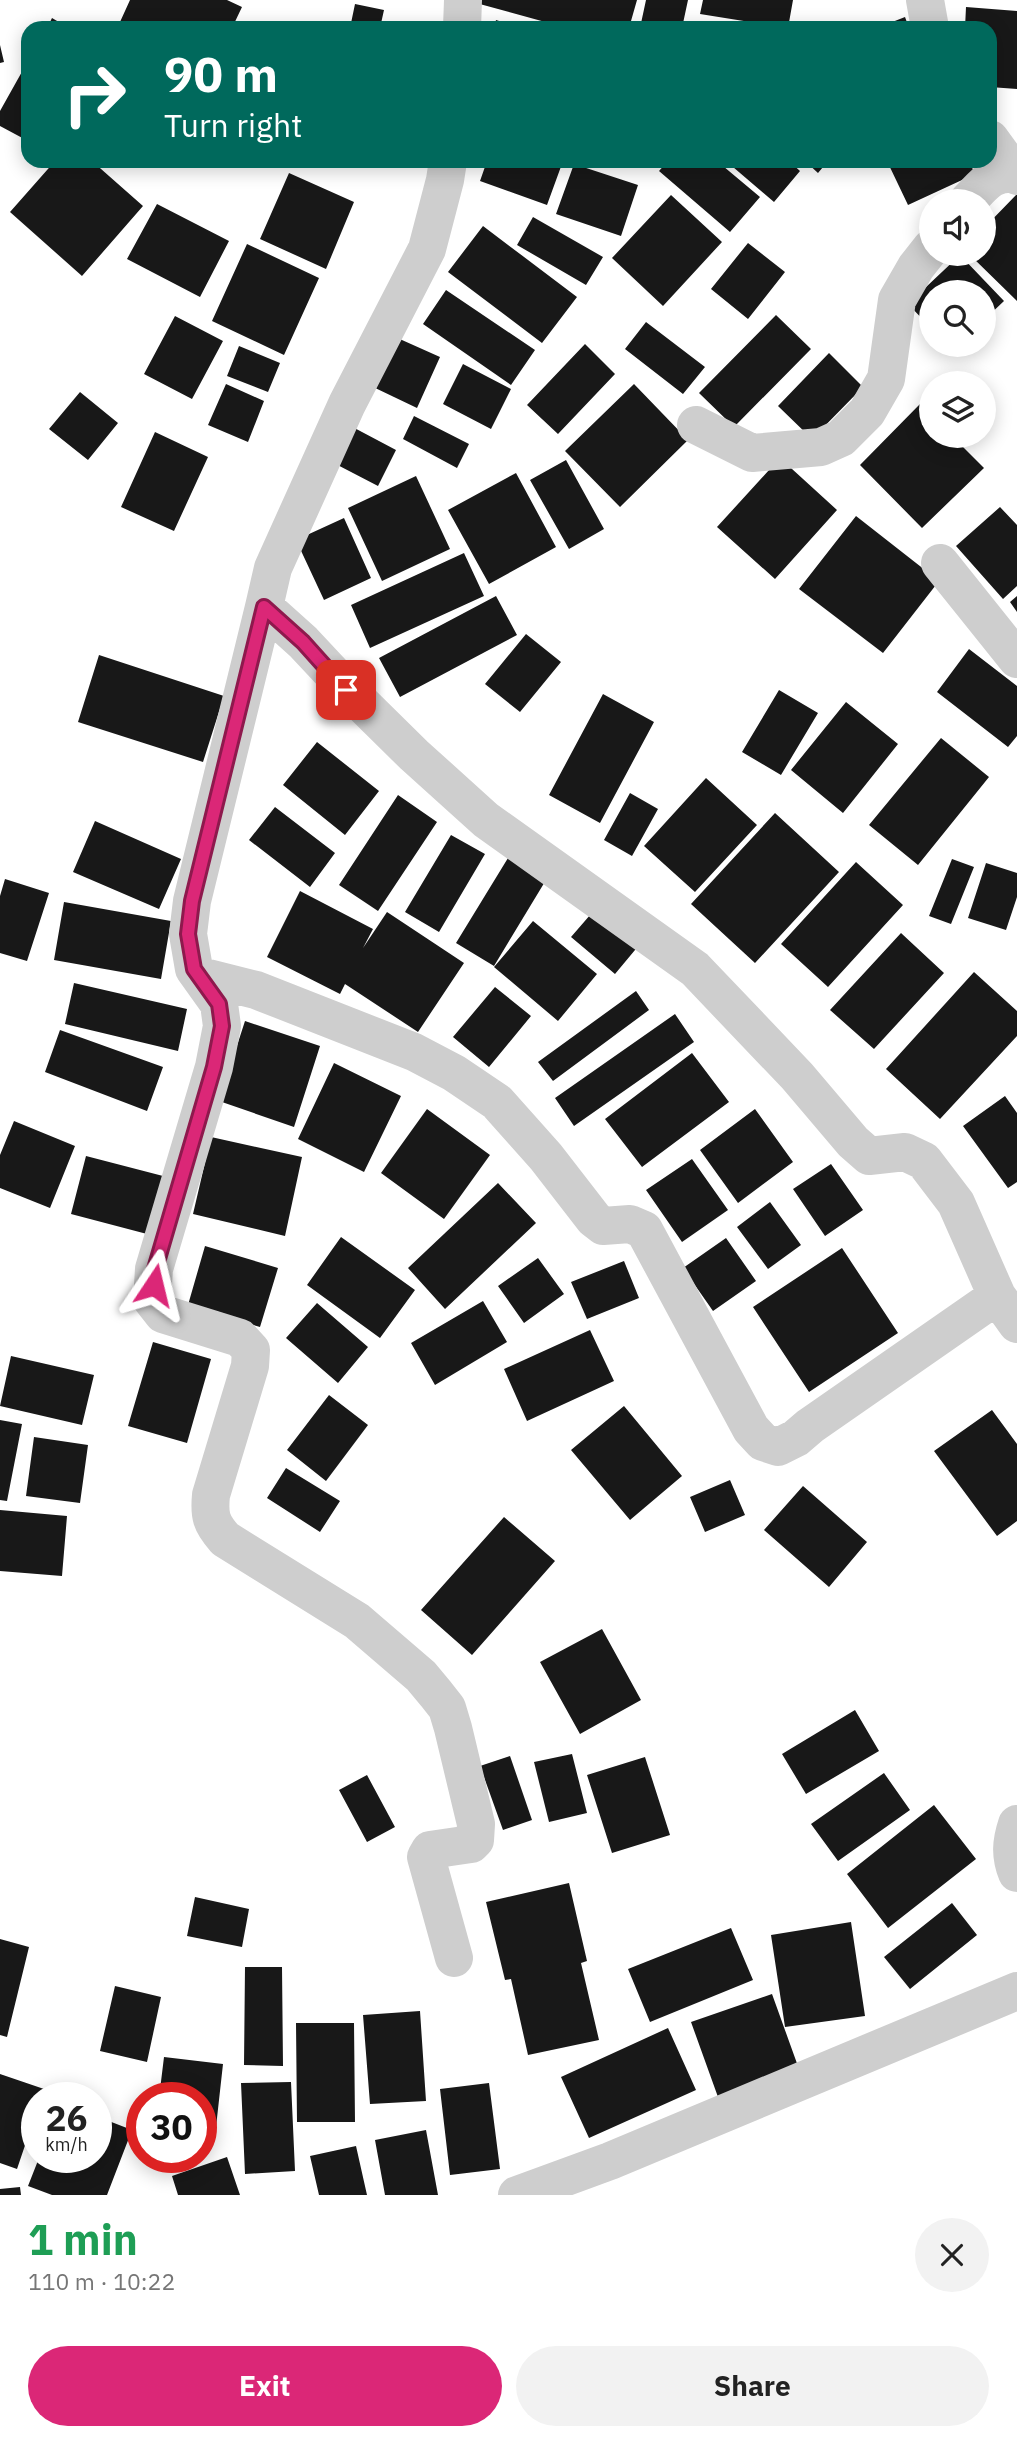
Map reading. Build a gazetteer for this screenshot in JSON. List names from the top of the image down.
{
  "page": {
    "turn": ["90 m", "Turn right"],
    "speed": "26 km/h",
    "limit": "30",
    "heading": ["1 min", "110 m · 10:22"],
    "buttons": ["Exit", "Share"]
  }
}
